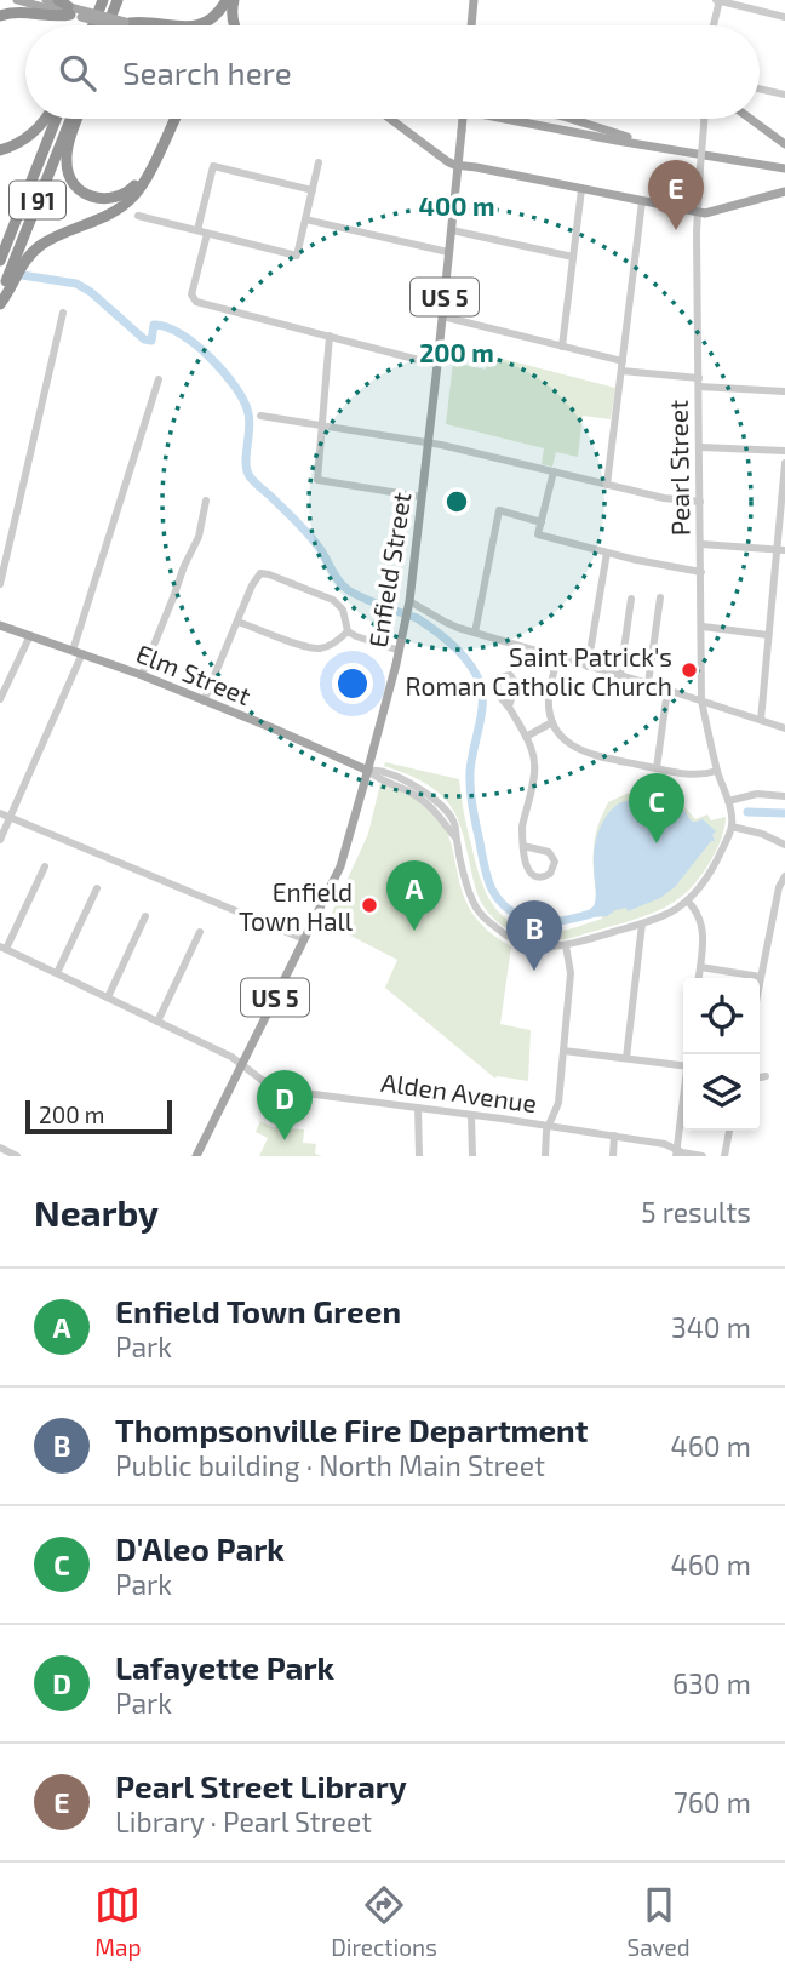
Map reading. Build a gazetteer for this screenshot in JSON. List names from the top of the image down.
{
  "streets": {
    "highway": ["I 91"],
    "main road": ["US 5", "Enfield Street", "Elm Street"],
    "street": ["Pearl Street", "Alden Avenue"]
  },
  "crossings": [
    ["Enfield Street", "Elm Street"],
    ["Enfield Street", "Alden Avenue"]
  ],
  "places": ["Saint Patrick's Roman Catholic Church", "Enfield Town Hall"],
  "scale_bar": "200 m",
  "page": {
    "search": "Search here",
    "pins": [
      "E",
      "C",
      "A",
      "B",
      "D"
    ],
    "scale": "200 m",
    "heading": ["Nearby", "5 results"],
    "list": [
      {
        "mark": "A",
        "name": "Enfield Town Green",
        "note": "Park",
        "value": "340 m"
      },
      {
        "mark": "B",
        "name": "Thompsonville Fire Department",
        "note": "Public building · North Main Street",
        "value": "460 m"
      },
      {
        "mark": "C",
        "name": "D'Aleo Park",
        "note": "Park",
        "value": "460 m"
      },
      {
        "mark": "D",
        "name": "Lafayette Park",
        "note": "Park",
        "value": "630 m"
      },
      {
        "mark": "E",
        "name": "Pearl Street Library",
        "note": "Library · Pearl Street",
        "value": "760 m"
      }
    ],
    "nav": ["Map", "Directions", "Saved"]
  },
  "rings": ["400 m", "200 m"]
}
